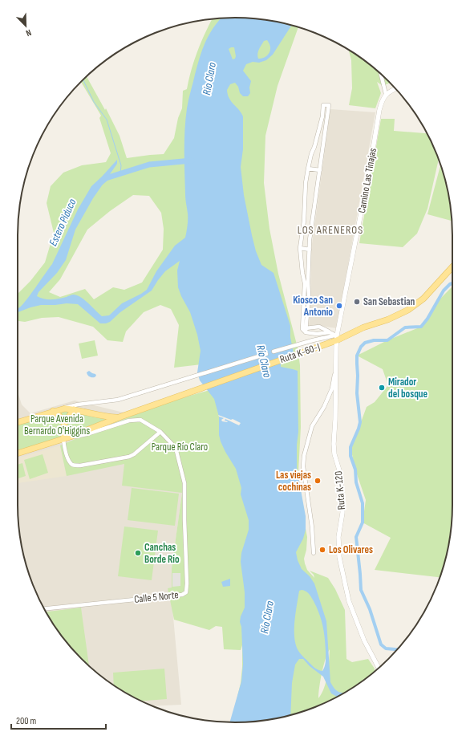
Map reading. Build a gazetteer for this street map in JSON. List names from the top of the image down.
{
  "streets": {
    "main road": ["Ruta K-60-J"],
    "street": ["Camino Las Tinajas", "Ruta K-120", "Calle 5 Norte"]
  },
  "crossings": [
    ["Camino Las Tinajas", "Ruta K-60-J"],
    ["Camino Las Tinajas", "Ruta K-120"],
    ["Ruta K-60-J", "Ruta K-120"]
  ],
  "districts": ["LOS ARENEROS"],
  "water": ["Río Claro", "Estero Piduco"],
  "parks": ["Parque Avenida Bernardo O'Higgins", "Parque Río Claro"],
  "places": [
    "San Sebastian",
    "Kiosco San Antonio",
    "Mirador del bosque",
    "Las viejas cochinas",
    "Los Olivares",
    "Canchas Borde Río"
  ],
  "scale_bar": "200 m",
  "north": "bottom right"
}
